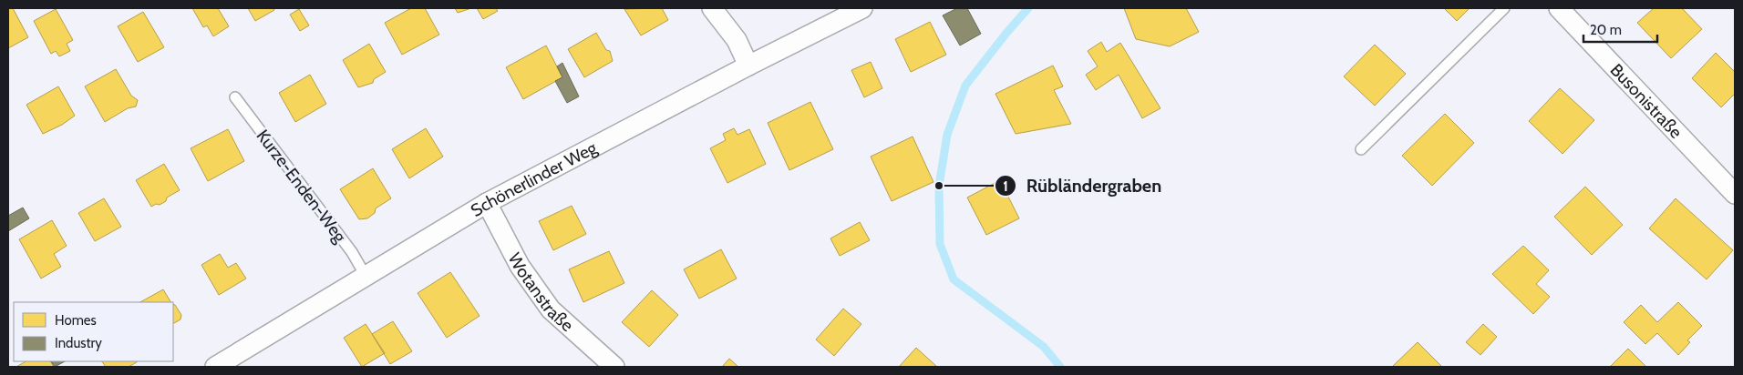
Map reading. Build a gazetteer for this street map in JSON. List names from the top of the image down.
{
  "streets": {
    "street": ["Busonistraße", "Schönerlinder Weg", "Wotanstraße"],
    "lane": ["Kurze-Enden-Weg"]
  },
  "crossings": [
    ["Schönerlinder Weg", "Kurze-Enden-Weg"],
    ["Schönerlinder Weg", "Wotanstraße"]
  ],
  "places": ["Rübländergraben"],
  "legend": ["Homes", "Industry"],
  "scale_bar": "20 m"
}
